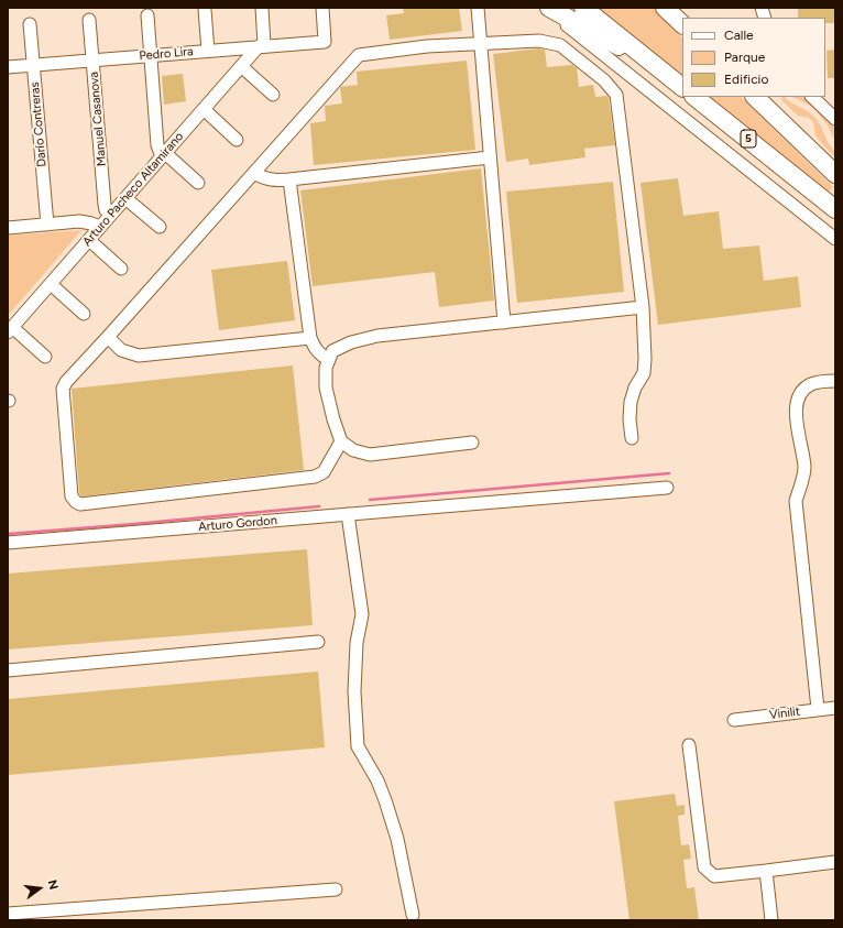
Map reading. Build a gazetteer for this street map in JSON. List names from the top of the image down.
{
  "streets": {
    "highway": ["5"],
    "street": [
      "Pedro Lira",
      "Manuel Casanova",
      "Darío Contreras",
      "Arturo Pacheco Altamirano",
      "Arturo Gordon",
      "Vinilit"
    ]
  },
  "crossings": [
    ["Pedro Lira", "Manuel Casanova"],
    ["Pedro Lira", "Darío Contreras"],
    ["Pedro Lira", "Arturo Pacheco Altamirano"],
    ["Manuel Casanova", "Arturo Pacheco Altamirano"]
  ],
  "legend": ["Calle", "Parque", "Edificio"],
  "north": "right"
}
